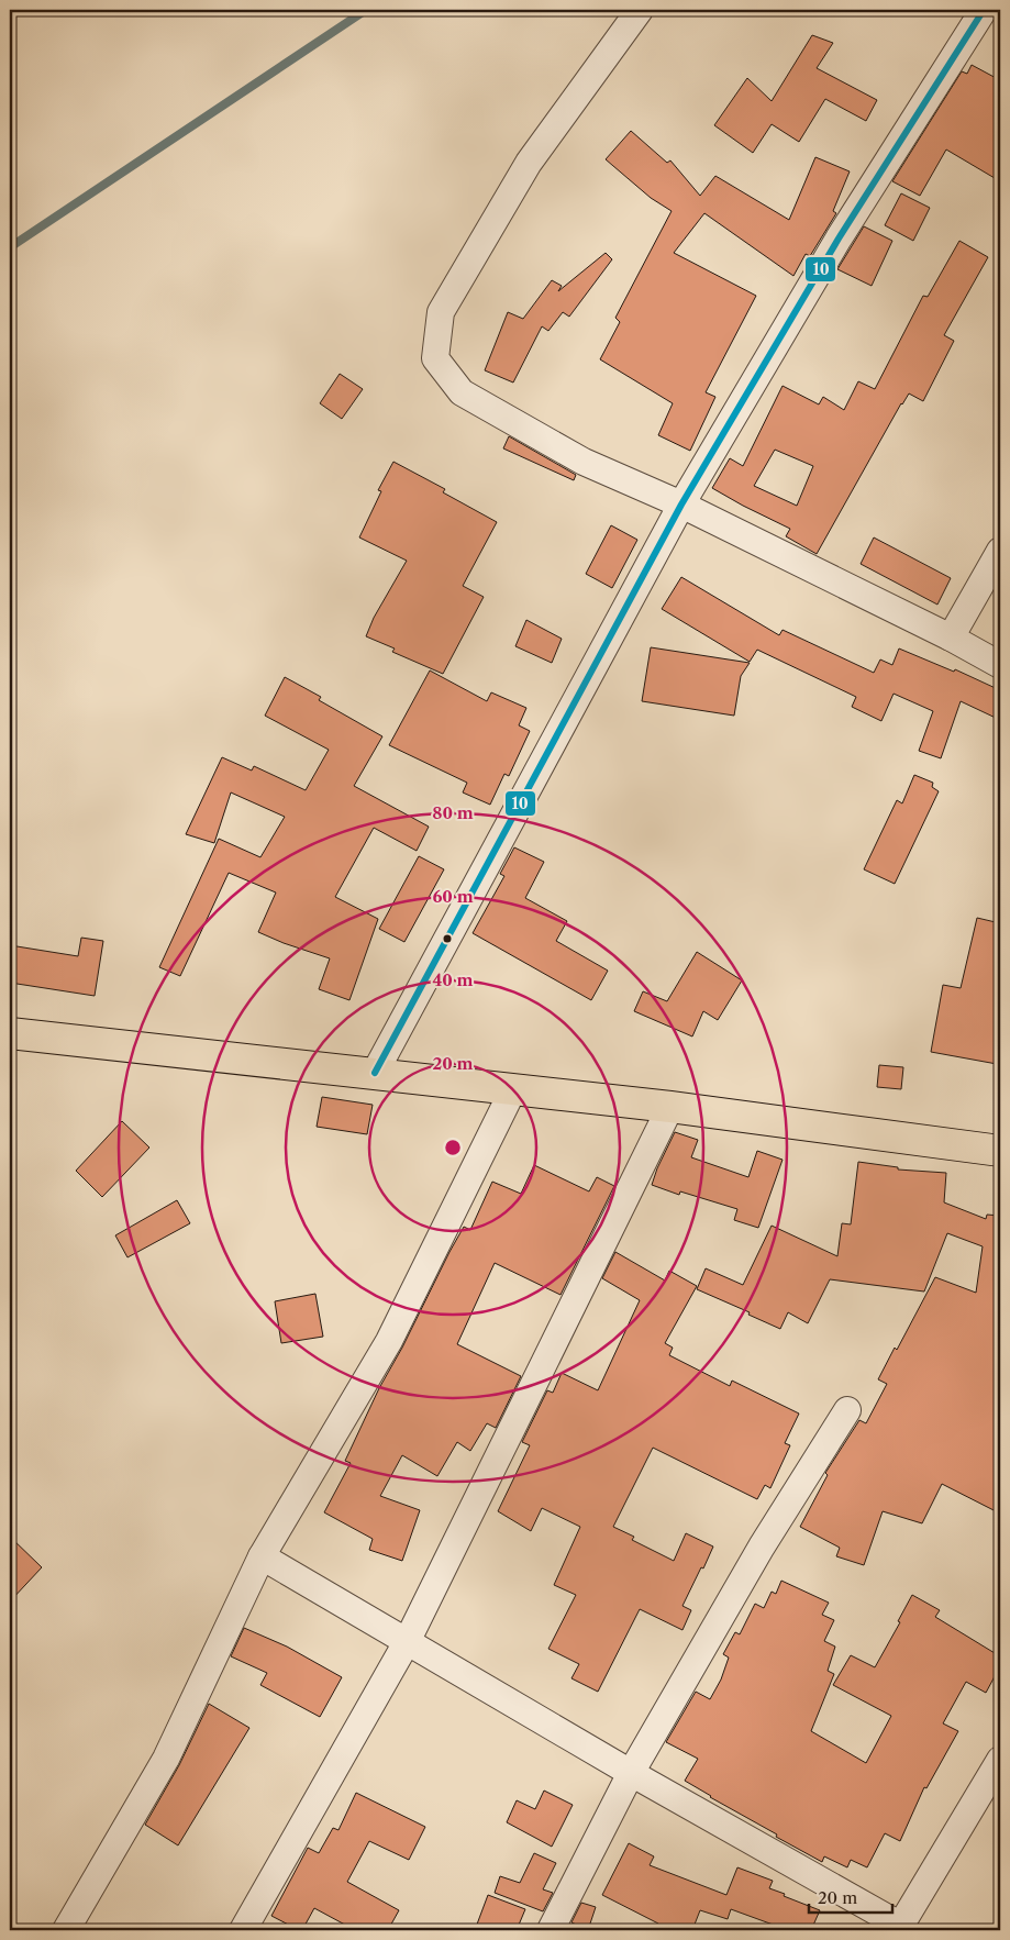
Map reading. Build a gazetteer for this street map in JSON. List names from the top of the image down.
{
  "lines": ["transit line 10"],
  "scale_bar": "20 m",
  "rings": [
    "80 m",
    "60 m",
    "40 m",
    "20 m"
  ]
}
